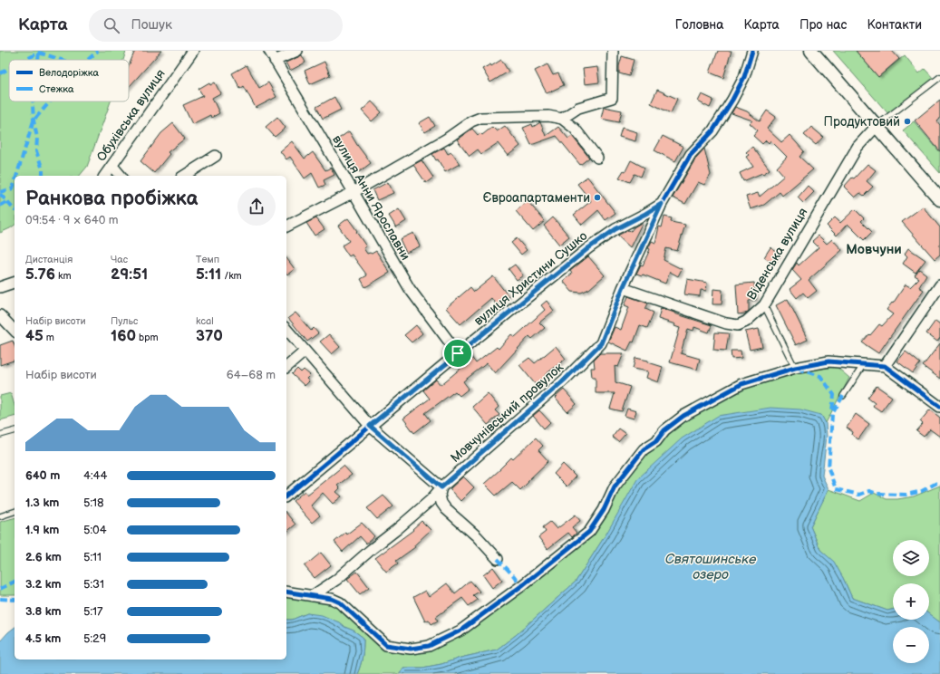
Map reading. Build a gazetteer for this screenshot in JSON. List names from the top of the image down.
{
  "streets": {
    "street": [
      "Обухівська вулиця",
      "вулиця Анни Ярославни",
      "Віденська вулиця",
      "вулиця Христини Сушко",
      "Мовчунівський провулок"
    ]
  },
  "crossings": [
    ["вулиця Анни Ярославни", "вулиця Христини Сушко"],
    ["Віденська вулиця", "Мовчунівський провулок"],
    ["вулиця Христини Сушко", "Мовчунівський провулок"]
  ],
  "districts": ["Мовчуни"],
  "water": ["Святошинське озеро"],
  "places": ["Продуктовий", "Євроапартаменти"],
  "legend": ["Велодоріжка", "Стежка"],
  "page": {
    "header": "Карта",
    "search": "Пошук",
    "nav": [
      "Головна",
      "Карта",
      "Про нас",
      "Контакти"
    ],
    "heading": ["Ранкова пробіжка", "09:54 · 9 × 640 m"],
    "stats": [
      ["Дистанція", "5.76 km"],
      ["Час", "29:51"],
      ["Темп", "5:11 /km"],
      ["Набір висоти", "45 m"],
      ["Пульс", "160 bpm"],
      ["kcal", "370"]
    ],
    "chart": ["Набір висоти", "64–68 m"],
    "list": [
      {
        "name": "640 m",
        "note": "4:44"
      },
      {
        "name": "1.3 km",
        "note": "5:18"
      },
      {
        "name": "1.9 km",
        "note": "5:04"
      },
      {
        "name": "2.6 km",
        "note": "5:11"
      },
      {
        "name": "3.2 km",
        "note": "5:31"
      },
      {
        "name": "3.8 km",
        "note": "5:17"
      },
      {
        "name": "4.5 km",
        "note": "5:29"
      }
    ],
    "map_buttons": ["+", "−"]
  }
}
